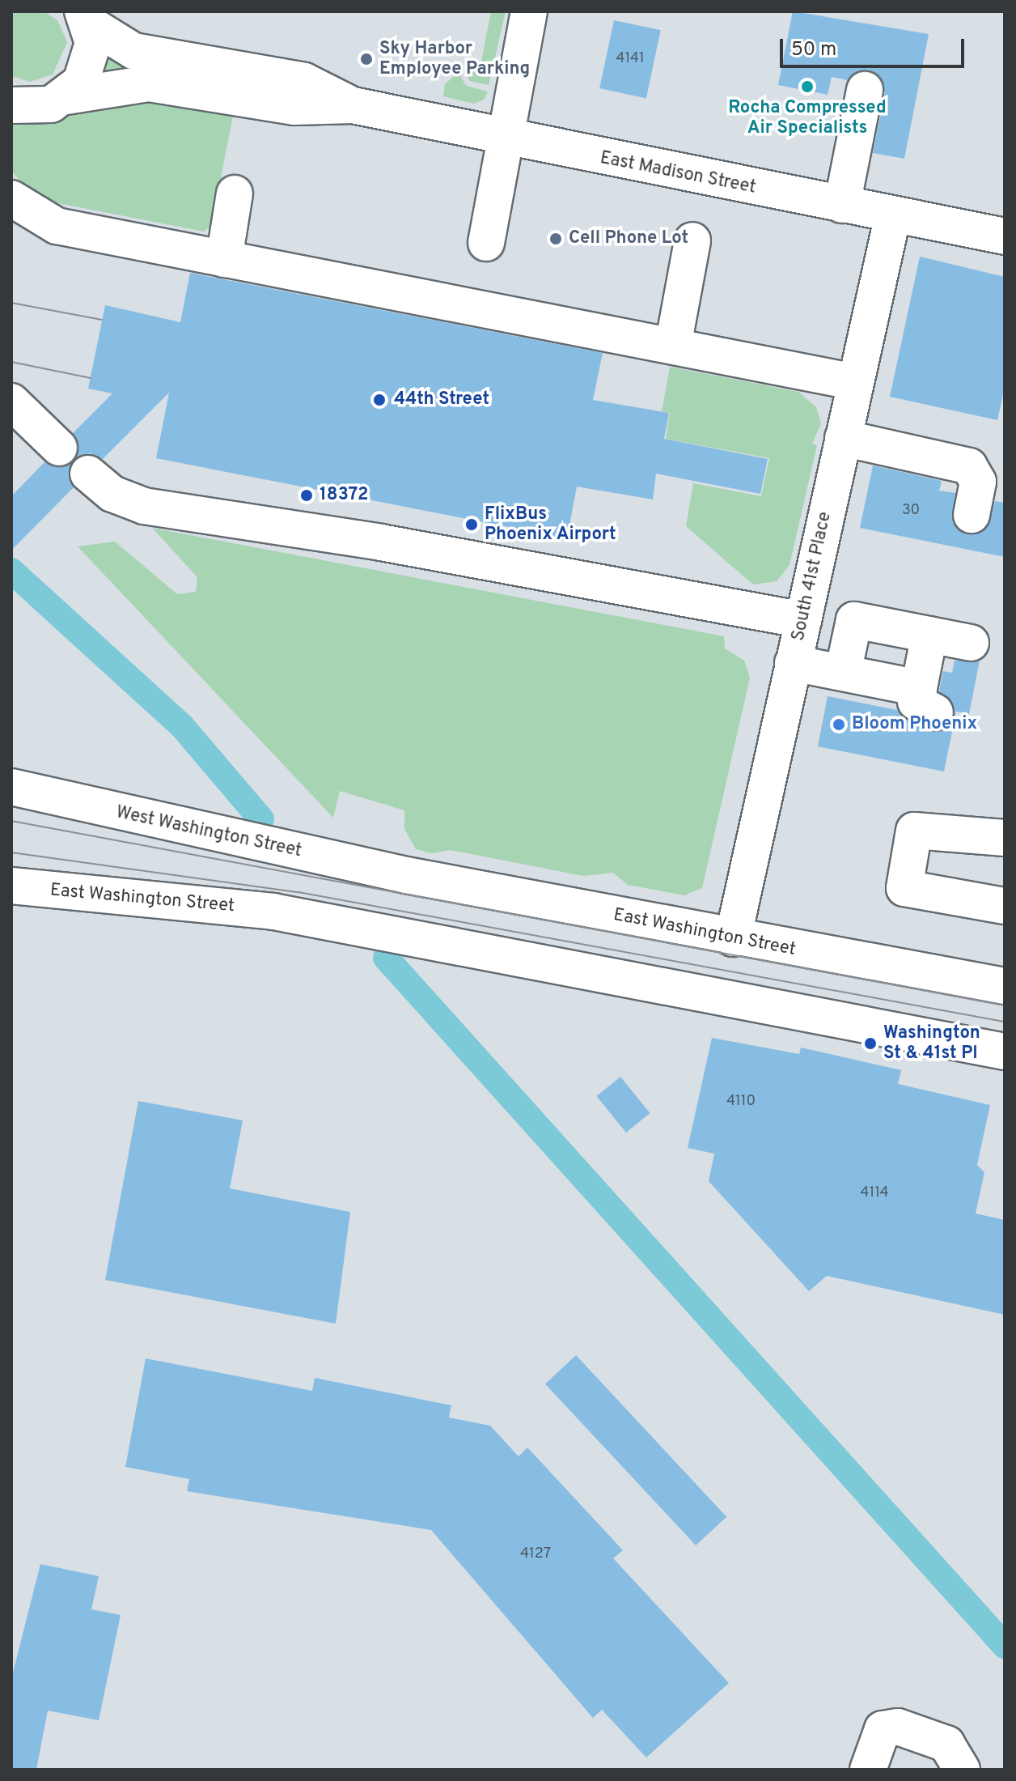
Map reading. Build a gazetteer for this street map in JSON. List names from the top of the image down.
{
  "streets": {
    "street": [
      "East Madison Street",
      "South 41st Place",
      "West Washington Street",
      "East Washington Street"
    ]
  },
  "crossings": [
    ["East Madison Street", "South 41st Place"],
    ["South 41st Place", "East Washington Street"],
    ["West Washington Street", "East Washington Street"]
  ],
  "places": [
    "Sky Harbor Employee Parking",
    "Rocha Compressed Air Specialists",
    "Cell Phone Lot",
    "44th Street",
    "18372",
    "FlixBus Phoenix Airport",
    "Bloom Phoenix",
    "Washington St & 41st Pl"
  ],
  "house_numbers": [
    "4141",
    "30",
    "4110",
    "4114",
    "4127"
  ],
  "scale_bar": "50 m"
}
